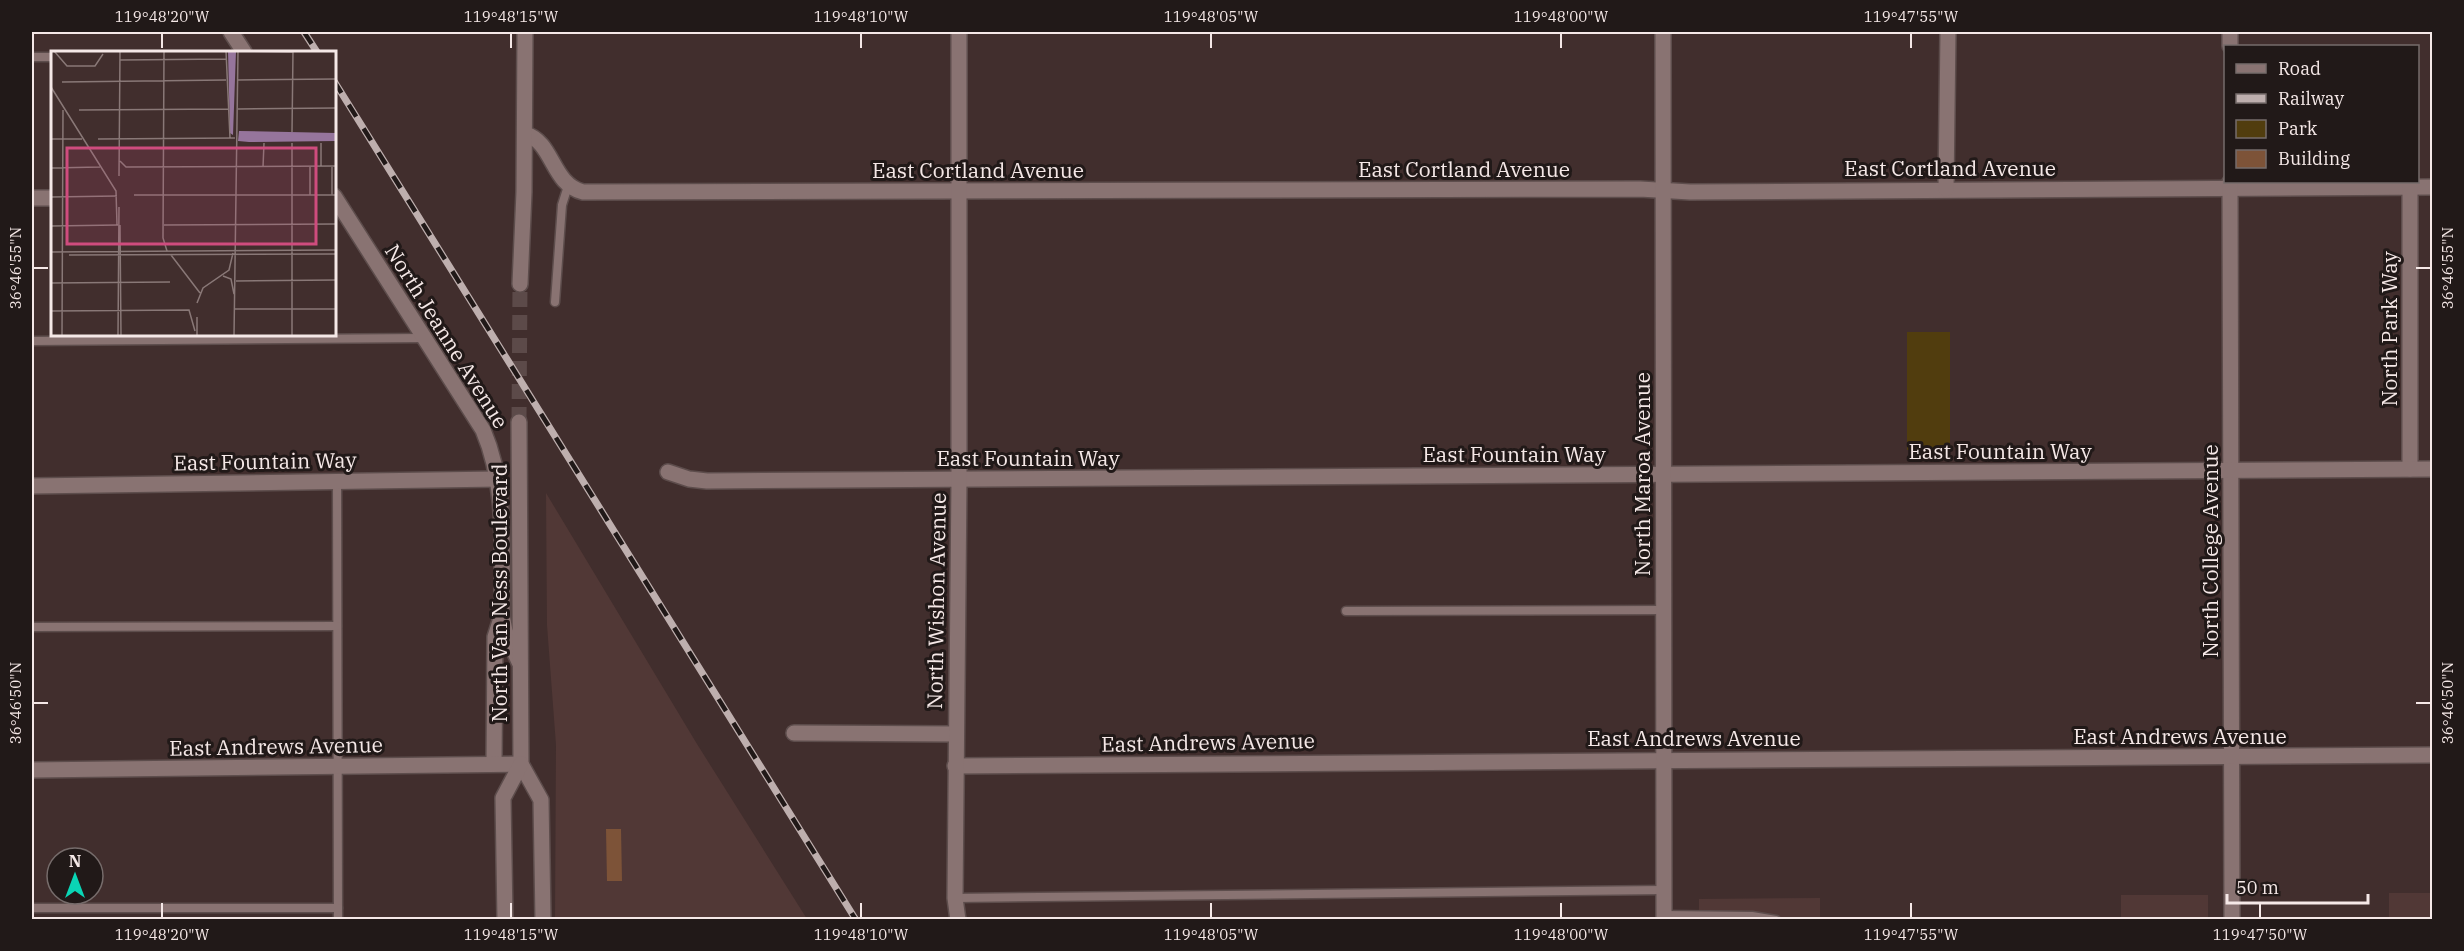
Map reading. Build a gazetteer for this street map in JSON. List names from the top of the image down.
{
  "streets": {
    "street": [
      "East Cortland Avenue",
      "North Park Way",
      "North Jeanne Avenue",
      "East Fountain Way",
      "North Maroa Avenue",
      "North College Avenue",
      "North Van Ness Boulevard",
      "North Wishon Avenue",
      "East Andrews Avenue"
    ]
  },
  "crossings": [
    ["East Cortland Avenue", "North Park Way"],
    ["East Cortland Avenue", "North Maroa Avenue"],
    ["East Cortland Avenue", "North College Avenue"],
    ["East Cortland Avenue", "North Wishon Avenue"],
    ["North Park Way", "East Fountain Way"],
    ["North Jeanne Avenue", "East Fountain Way"],
    ["North Jeanne Avenue", "North Van Ness Boulevard"],
    ["North Jeanne Avenue", "East Andrews Avenue"],
    ["East Fountain Way", "North Maroa Avenue"],
    ["East Fountain Way", "North College Avenue"],
    ["East Fountain Way", "North Wishon Avenue"],
    ["North Maroa Avenue", "East Andrews Avenue"],
    ["North College Avenue", "East Andrews Avenue"],
    ["North Van Ness Boulevard", "East Andrews Avenue"],
    ["North Wishon Avenue", "East Andrews Avenue"]
  ],
  "legend": [
    "Road",
    "Railway",
    "Park",
    "Building"
  ],
  "scale_bar": "50 m",
  "north": "top",
  "coordinates": [
    "119°48'20\"W",
    "119°48'15\"W",
    "119°48'10\"W",
    "119°48'05\"W",
    "119°48'00\"W",
    "119°47'55\"W",
    "36°46'55\"N",
    "36°46'50\"N",
    "119°47'50\"W"
  ]
}
